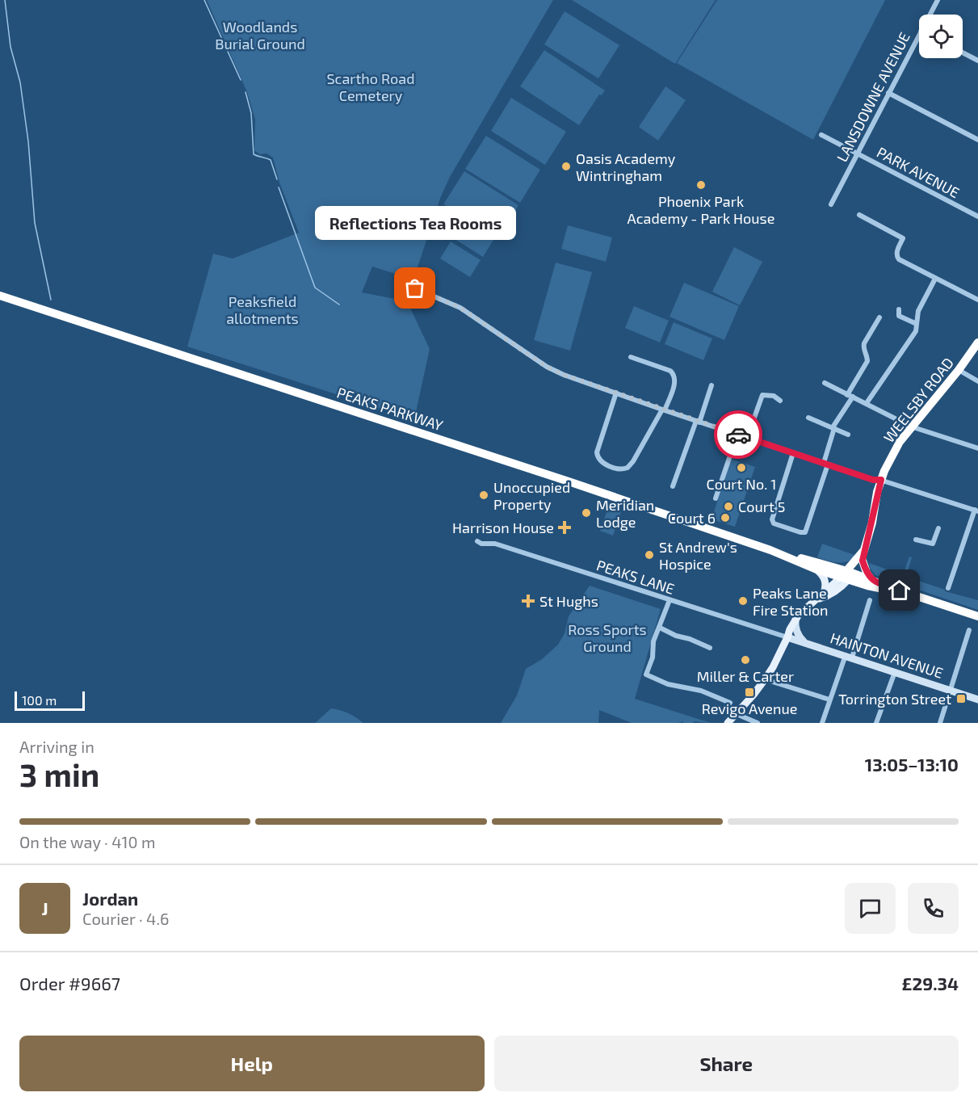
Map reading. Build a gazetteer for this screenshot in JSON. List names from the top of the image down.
{
  "streets": {
    "highway": ["WEELSBY ROAD", "PEAKS PARKWAY"],
    "main road": ["HAINTON AVENUE"],
    "street": ["LANSDOWNE AVENUE", "PARK AVENUE", "PEAKS LANE"]
  },
  "crossings": [
    ["LANSDOWNE AVENUE", "PARK AVENUE"],
    ["WEELSBY ROAD", "PEAKS PARKWAY"],
    ["WEELSBY ROAD", "PEAKS LANE"],
    ["WEELSBY ROAD", "HAINTON AVENUE"],
    ["PEAKS LANE", "HAINTON AVENUE"]
  ],
  "parks": [
    "Woodlands Burial Ground",
    "Scartho Road Cemetery",
    "Peaksfield allotments",
    "Ross Sports Ground"
  ],
  "places": {
    "other": [
      "Oasis Academy Wintringham",
      "Phoenix Park Academy - Park House",
      "Reflections Tea Rooms",
      "Court No. 1",
      "Unoccupied Property",
      "Court 5",
      "Meridian Lodge",
      "Court 6",
      "St Andrew's Hospice",
      "Peaks Lane Fire Station",
      "Miller & Carter"
    ],
    "health": ["Harrison House", "St Hughs"],
    "transit": ["Revigo Avenue", "Torrington Street"]
  },
  "scale_bar": "100 m",
  "page": {
    "bubble": "Reflections Tea Rooms",
    "scale": "100 m",
    "heading": ["3 min", "Arriving in", "13:05–13:10"],
    "panel": [
      "Jordan",
      "Courier · 4.6",
      "Order #9667",
      "£29.34"
    ],
    "bar": "On the way · 410 m",
    "round": "J",
    "buttons": ["Help", "Share"]
  }
}
